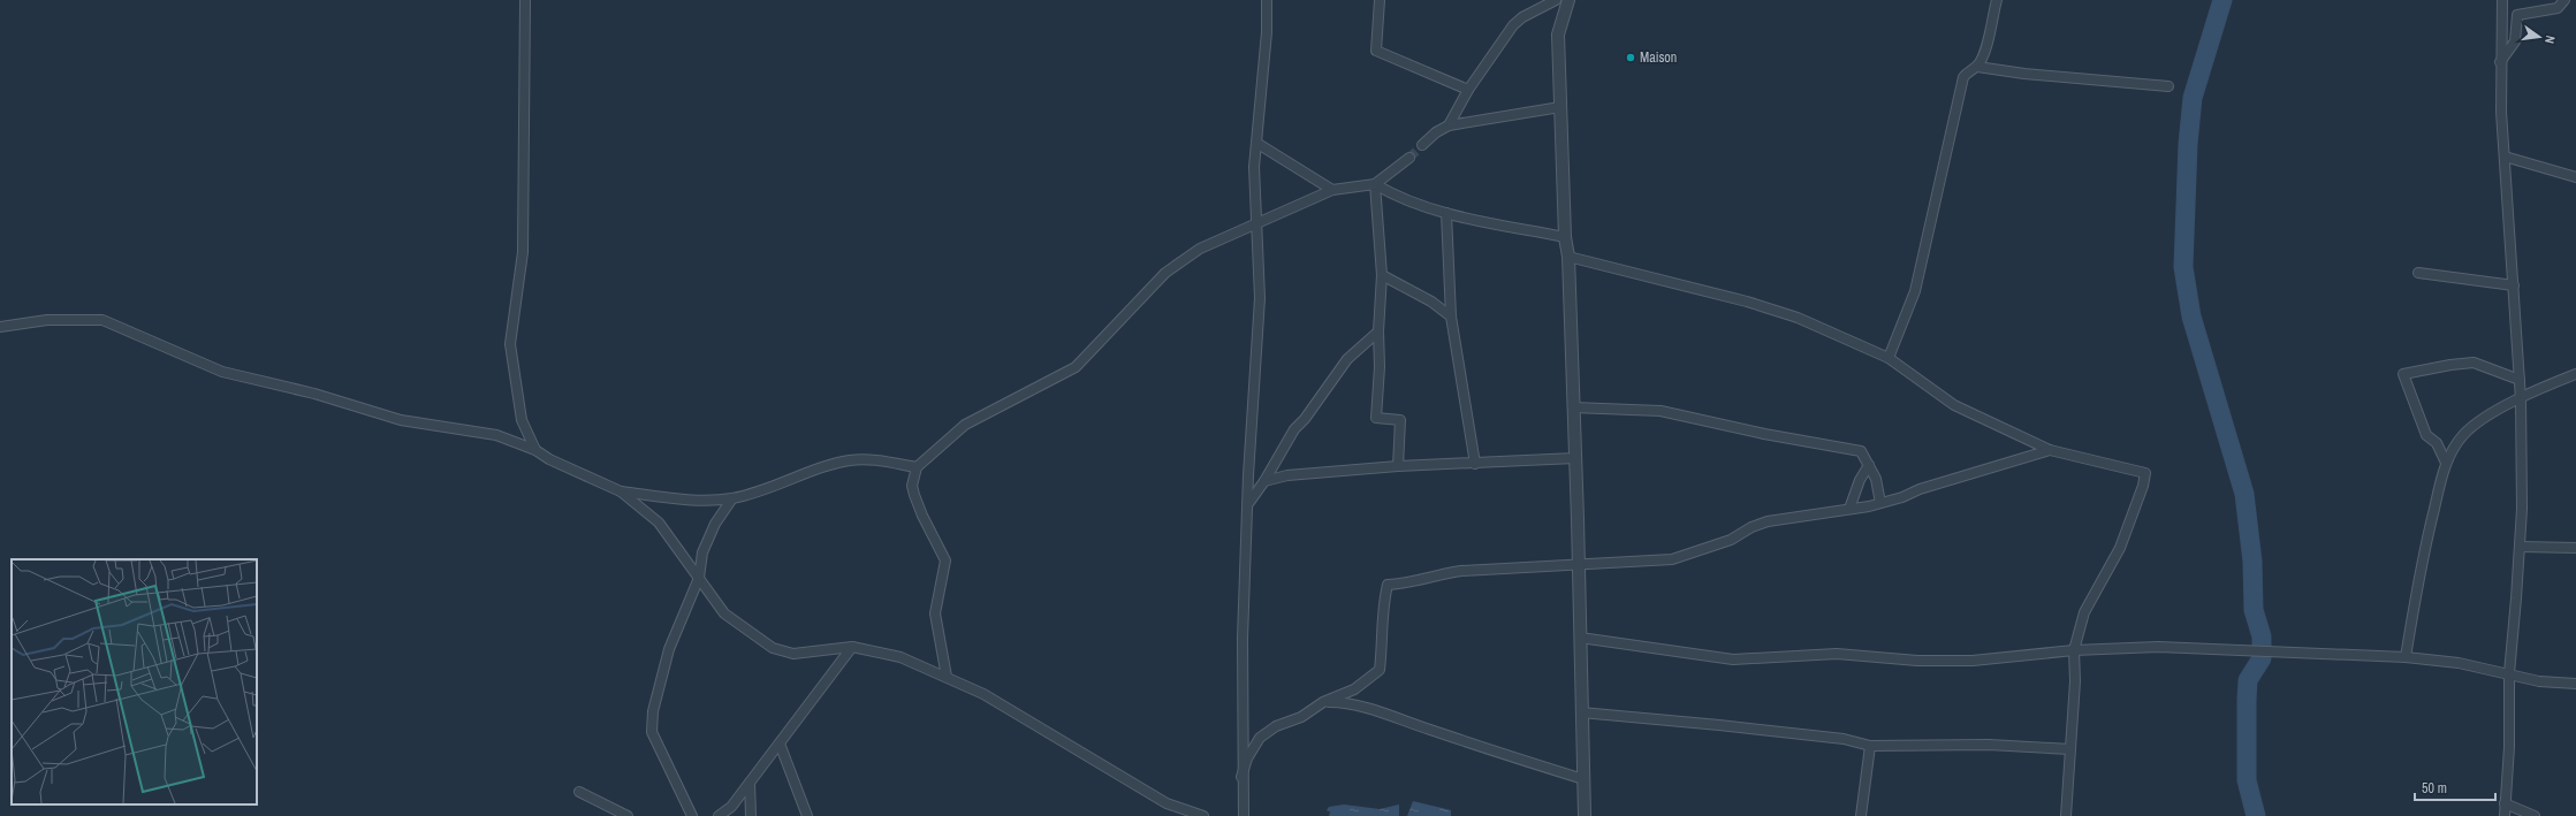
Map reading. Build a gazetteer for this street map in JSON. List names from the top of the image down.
{
  "places": ["Maison"],
  "scale_bar": "50 m",
  "north": "right"
}
